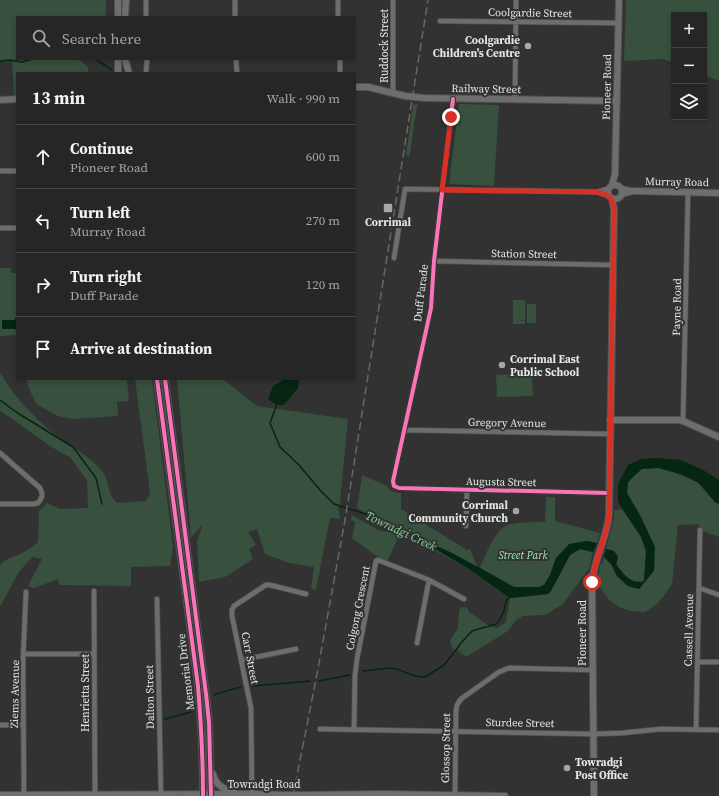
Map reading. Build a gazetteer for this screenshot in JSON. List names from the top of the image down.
{
  "streets": {
    "main road": [
      "Pioneer Road",
      "Railway Street",
      "Murray Road",
      "Memorial Drive",
      "Towradgi Road"
    ],
    "street": [
      "Coolgardie Street",
      "Ruddock Street",
      "Station Street",
      "Duff Parade",
      "Payne Road",
      "Gregory Avenue",
      "Augusta Street",
      "Colgong Crescent",
      "Cassell Avenue",
      "Carr Street",
      "Henrietta Street",
      "Ziems Avenue",
      "Dalton Street",
      "Sturdee Street",
      "Glossop Street"
    ]
  },
  "crossings": [
    ["Coolgardie Street", "Pioneer Road"],
    ["Ruddock Street", "Railway Street"],
    ["Pioneer Road", "Railway Street"],
    ["Pioneer Road", "Murray Road"],
    ["Pioneer Road", "Station Street"],
    ["Pioneer Road", "Gregory Avenue"],
    ["Pioneer Road", "Augusta Street"],
    ["Pioneer Road", "Sturdee Street"],
    ["Pioneer Road", "Glossop Street"],
    ["Railway Street", "Duff Parade"],
    ["Murray Road", "Duff Parade"],
    ["Murray Road", "Payne Road"],
    ["Station Street", "Duff Parade"],
    ["Duff Parade", "Gregory Avenue"],
    ["Duff Parade", "Augusta Street"],
    ["Colgong Crescent", "Sturdee Street"],
    ["Cassell Avenue", "Sturdee Street"],
    ["Carr Street", "Towradgi Road"],
    ["Memorial Drive", "Towradgi Road"],
    ["Henrietta Street", "Towradgi Road"],
    ["Ziems Avenue", "Towradgi Road"],
    ["Dalton Street", "Towradgi Road"],
    ["Sturdee Street", "Glossop Street"],
    ["Glossop Street", "Towradgi Road"]
  ],
  "water": ["Towradgi Creek"],
  "parks": ["Street Park"],
  "places": {
    "other": [
      "Coolgardie Children's Centre",
      "Corrimal East Public School",
      "Corrimal Community Church",
      "Towradgi Post Office"
    ],
    "transit": ["Corrimal"]
  },
  "page": {
    "map_buttons": ["+", "−"],
    "search": "Search here",
    "heading": ["13 min", "Walk · 990 m"],
    "list": [
      ["Continue", "Pioneer Road", "600 m"],
      ["Turn left", "Murray Road", "270 m"],
      ["Turn right", "Duff Parade", "120 m"],
      "Arrive at destination"
    ]
  }
}
